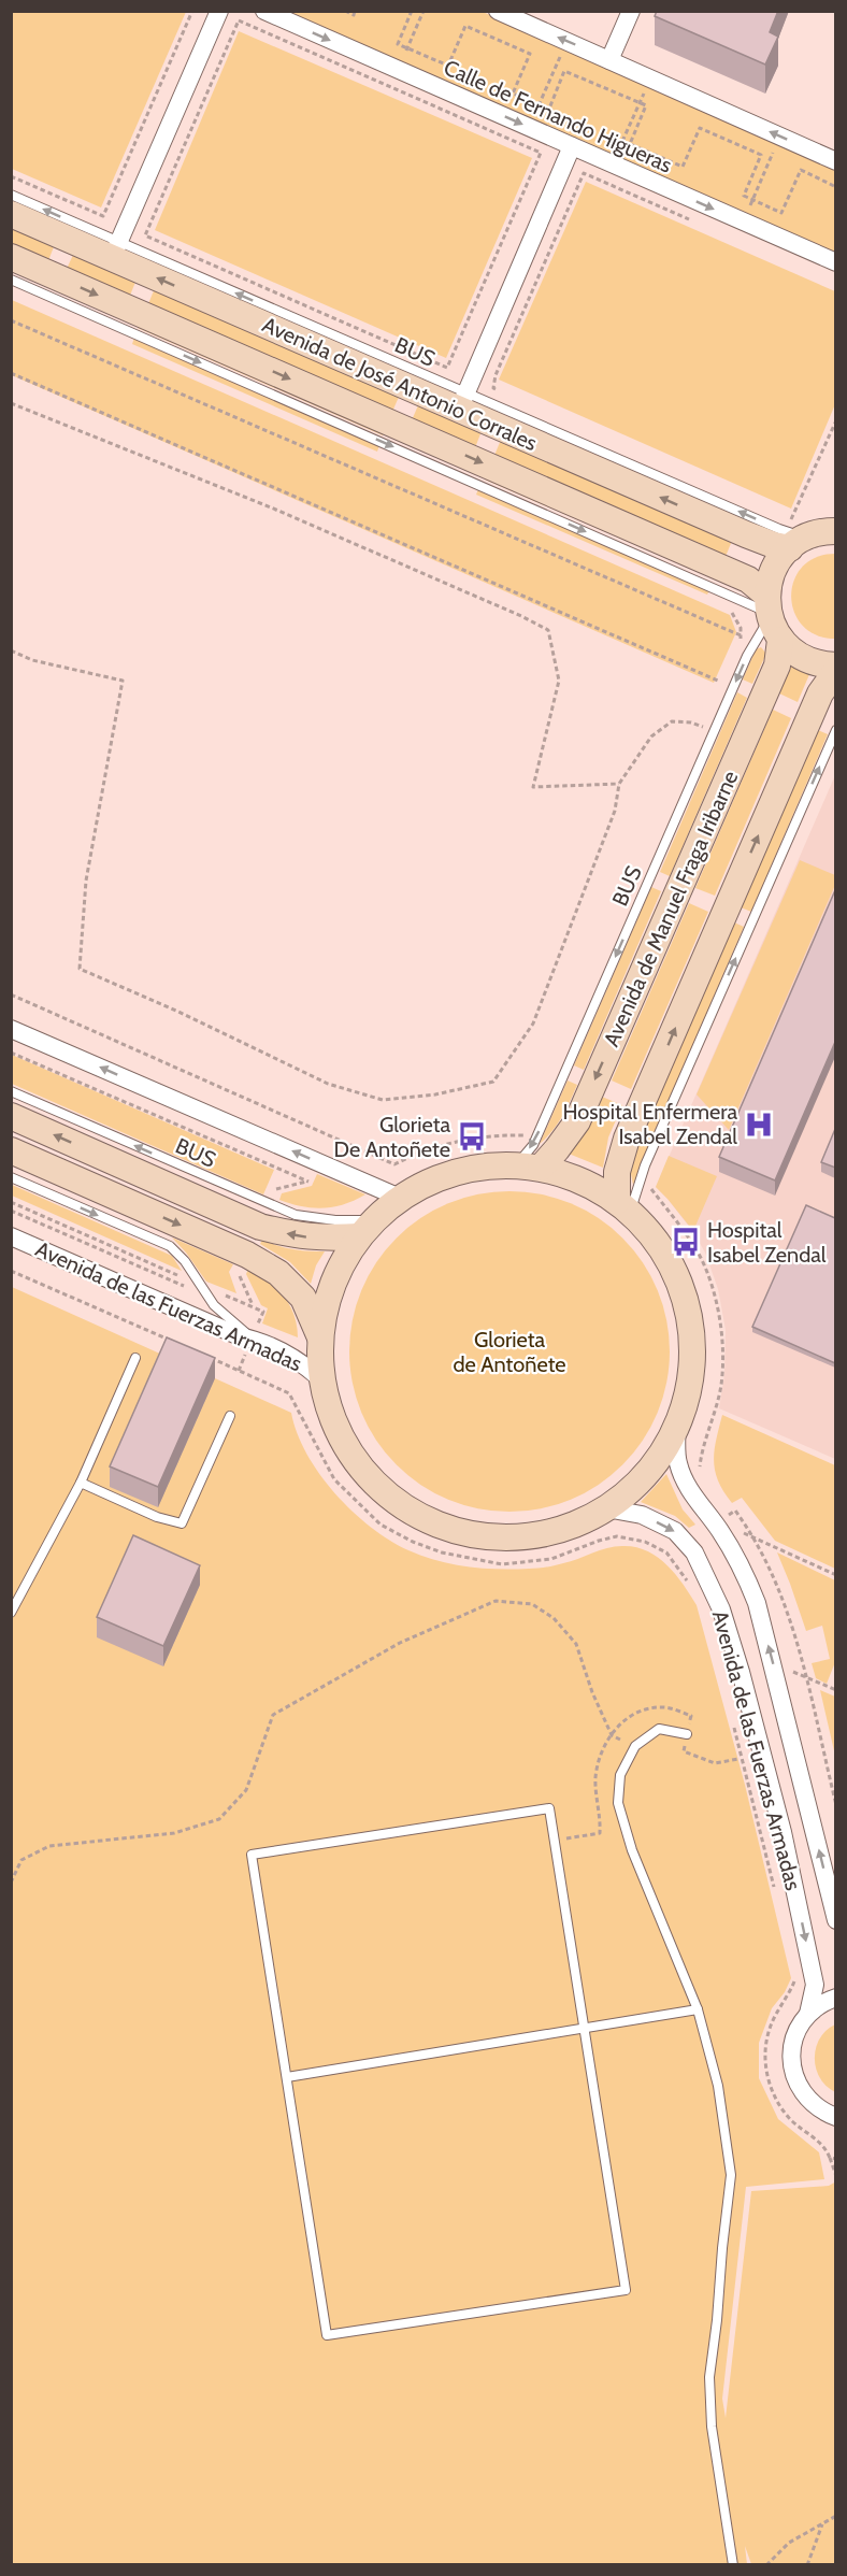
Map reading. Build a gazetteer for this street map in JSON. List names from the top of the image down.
{
  "streets": {
    "street": [
      "Calle de Fernando Higueras",
      "Avenida de José Antonio Corrales",
      "Avenida de Manuel Fraga Iribarne",
      "Avenida de las Fuerzas Armadas"
    ],
    "lane": ["BUS"]
  },
  "crossings": [
    ["BUS", "Avenida de José Antonio Corrales"],
    ["BUS", "Avenida de Manuel Fraga Iribarne"],
    ["Avenida de José Antonio Corrales", "Avenida de Manuel Fraga Iribarne"]
  ],
  "parks": ["Glorieta de Antoñete"],
  "places": {
    "hospital": ["Hospital Enfermera Isabel Zendal"],
    "bus stop": ["Glorieta De Antoñete", "Hospital Isabel Zendal"]
  }
}
